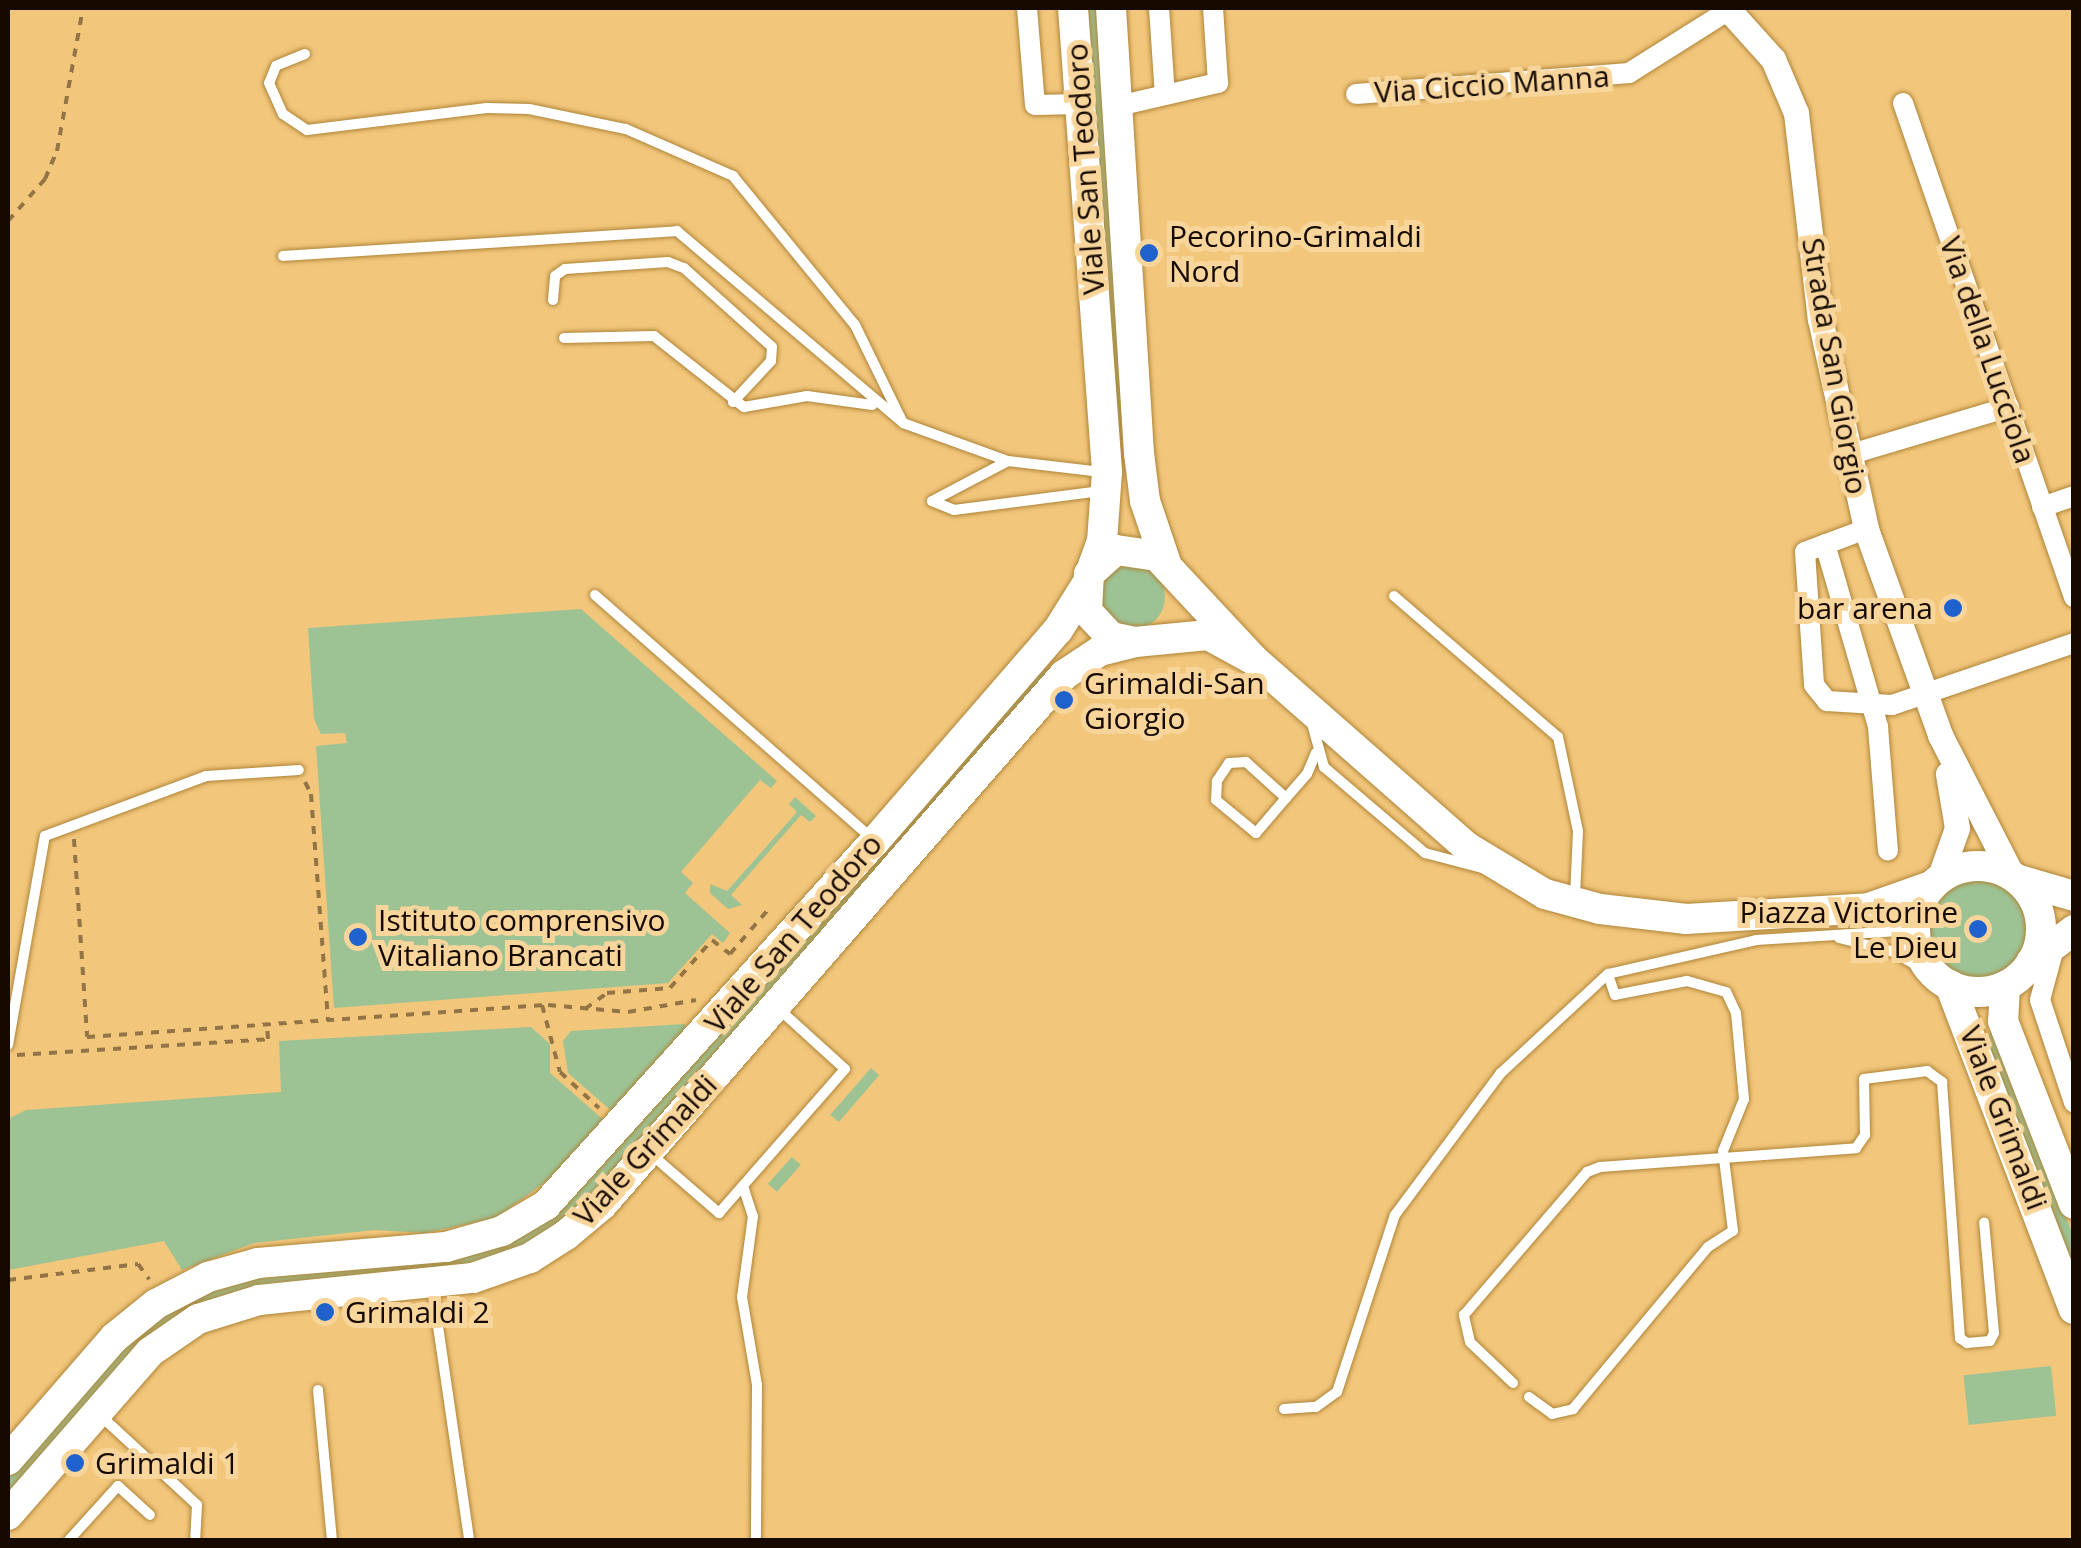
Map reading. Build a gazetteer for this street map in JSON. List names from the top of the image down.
{
  "streets": {
    "main road": ["Viale San Teodoro", "Viale Grimaldi"],
    "street": ["Via Ciccio Manna", "Via della Lucciola", "Strada San Giorgio"]
  },
  "crossings": [
    ["Via Ciccio Manna", "Strada San Giorgio"],
    ["Viale San Teodoro", "Viale Grimaldi"]
  ],
  "places": [
    "Pecorino-Grimaldi Nord",
    "bar arena",
    "Grimaldi-San Giorgio",
    "Piazza Victorine Le Dieu",
    "Istituto comprensivo Vitaliano Brancati",
    "Grimaldi 2",
    "Grimaldi 1"
  ]
}
